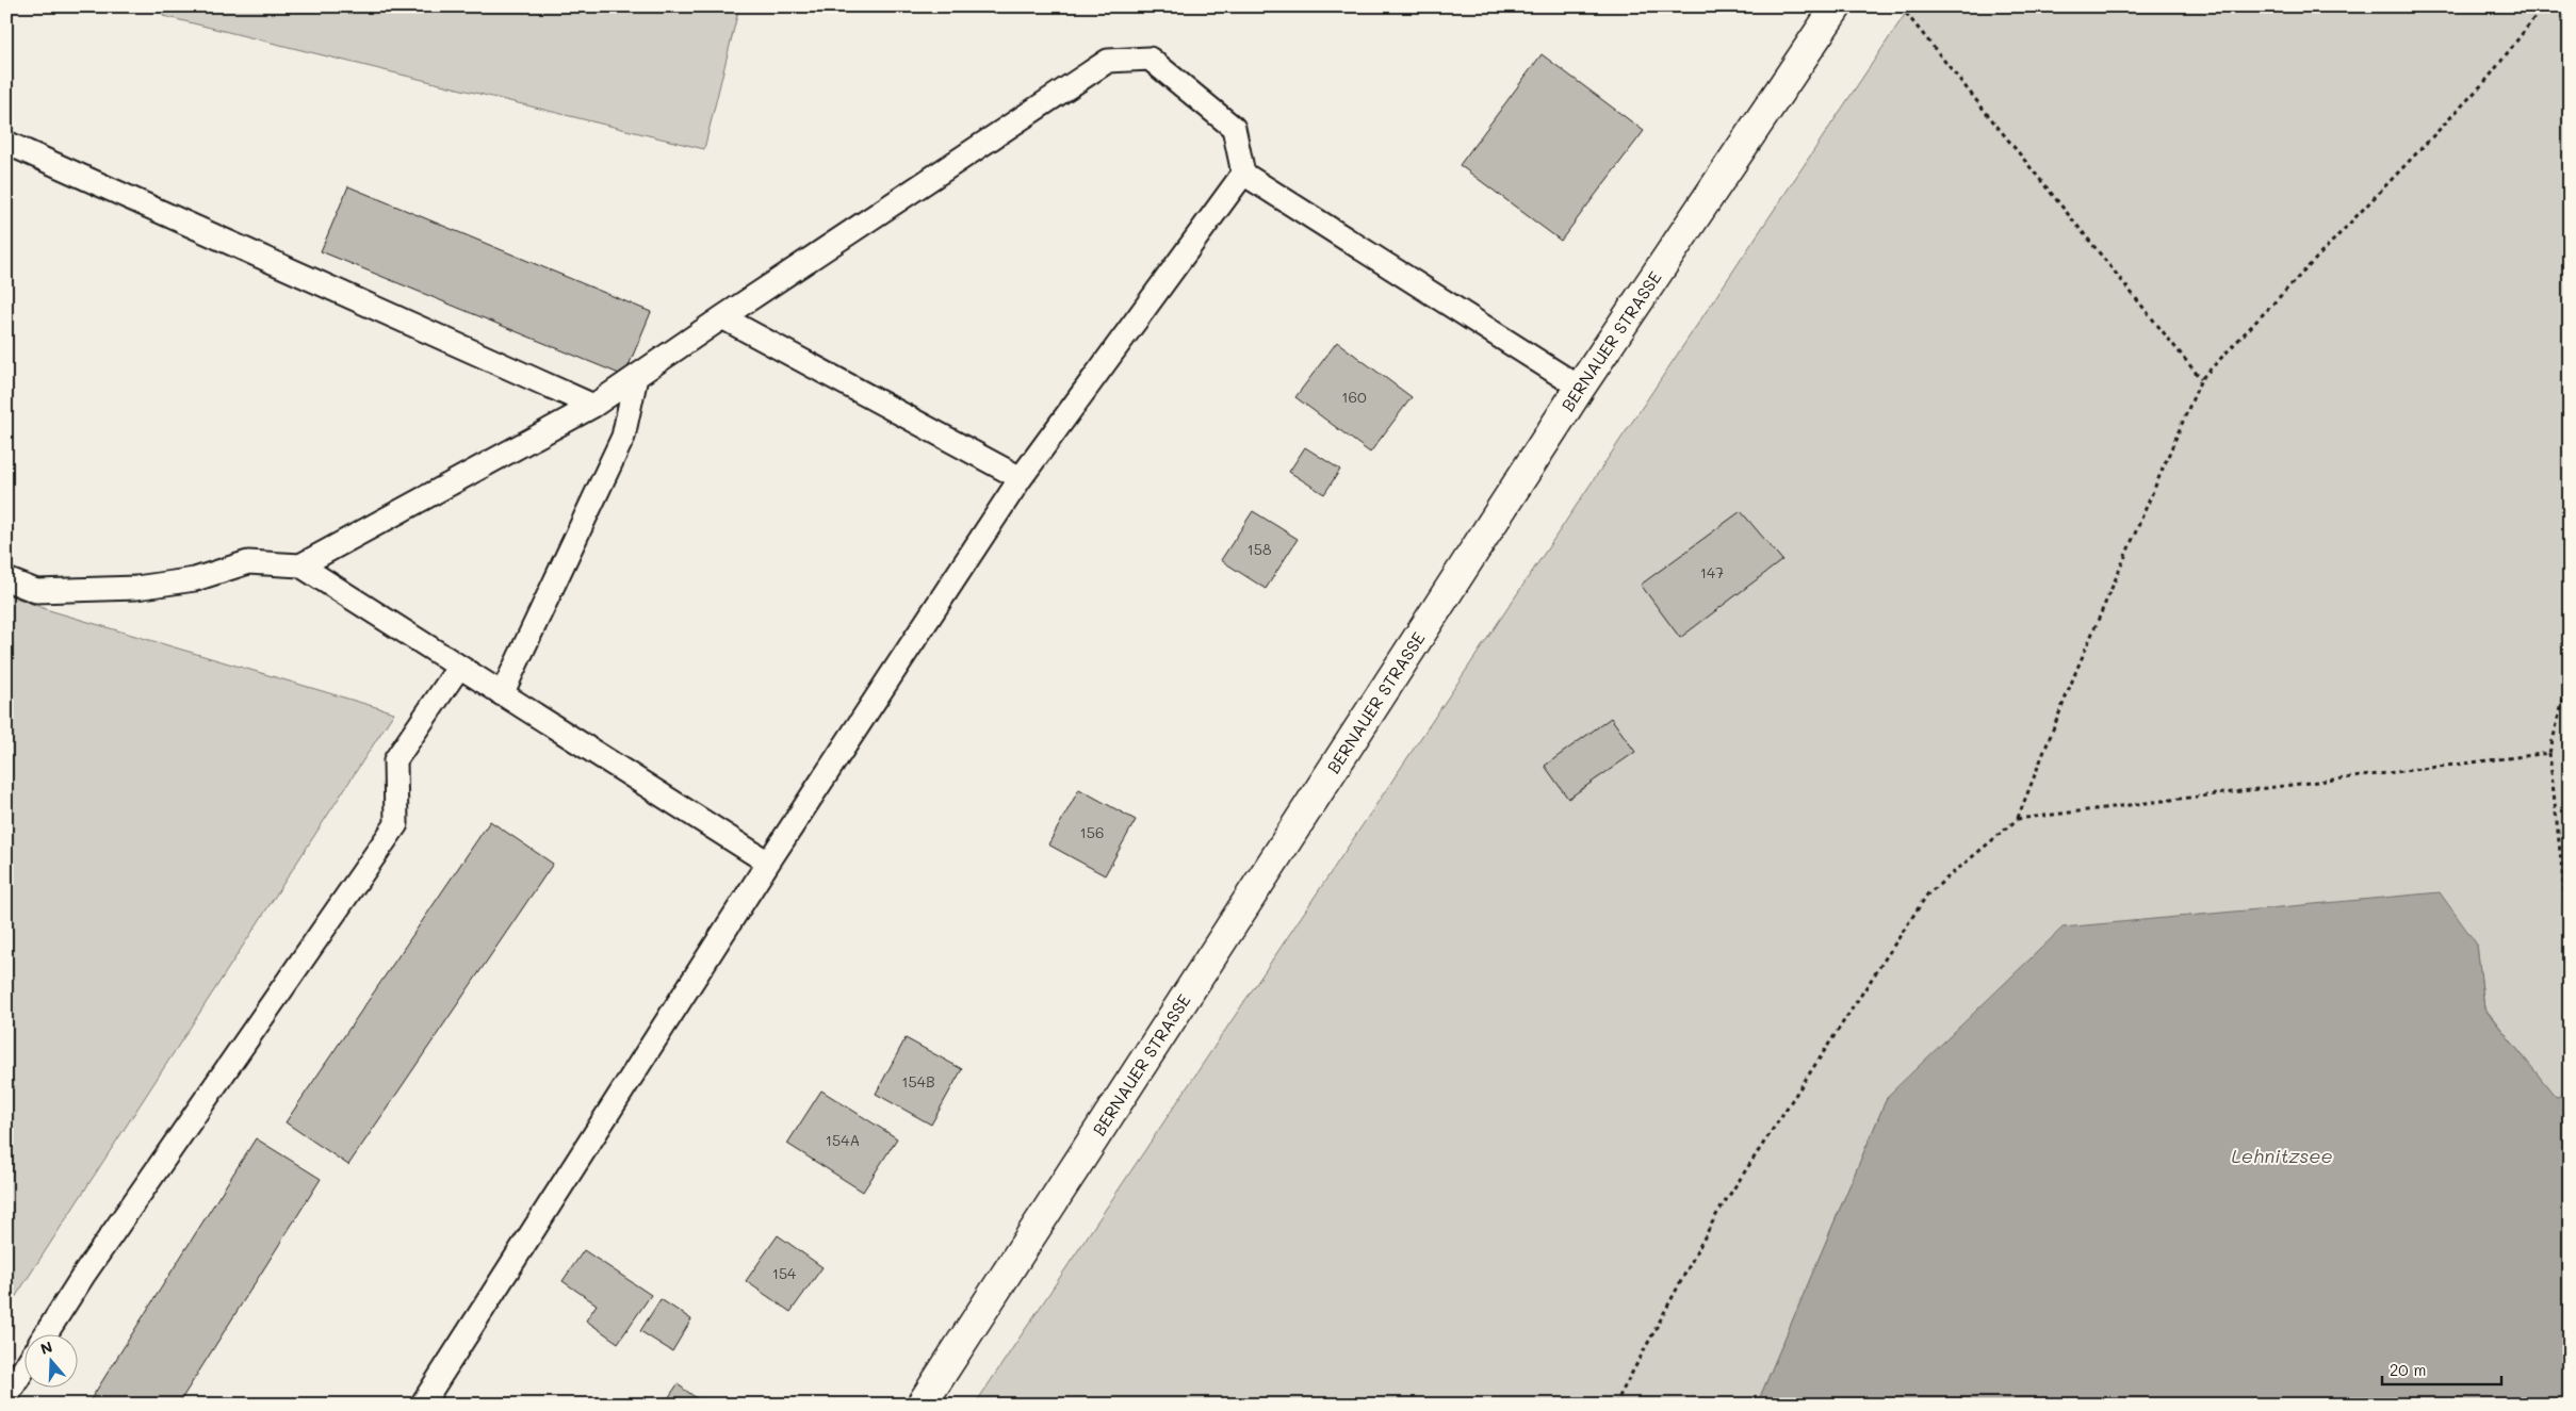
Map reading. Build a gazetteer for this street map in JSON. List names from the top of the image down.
{
  "streets": {
    "main road": ["BERNAUER STRASSE"]
  },
  "water": ["Lehnitzsee"],
  "house_numbers": [
    "160",
    "158",
    "147",
    "156",
    "154B",
    "154A",
    "154"
  ],
  "scale_bar": "20 m",
  "north": "top"
}
